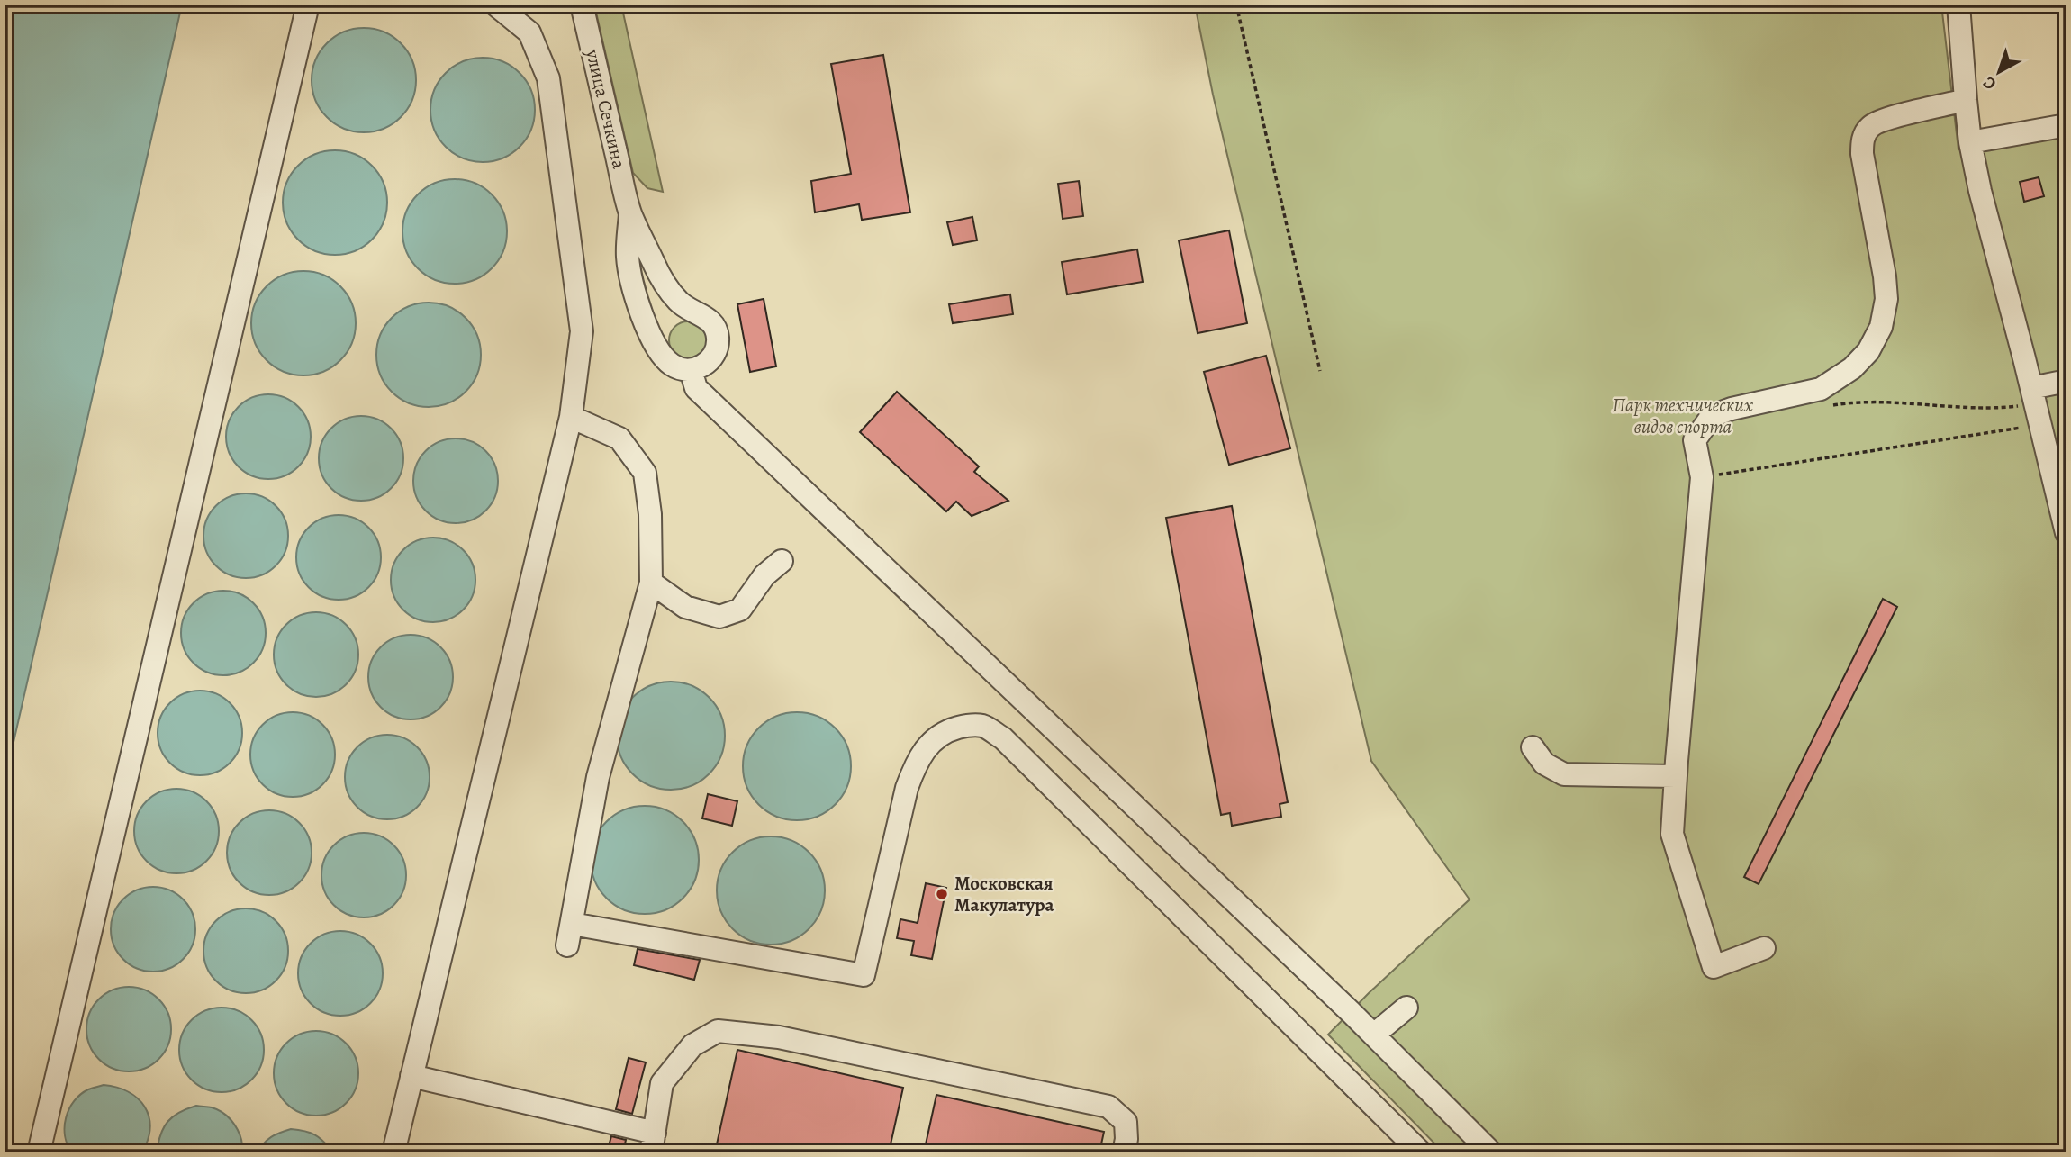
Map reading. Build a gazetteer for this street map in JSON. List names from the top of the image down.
{
  "streets": {
    "street": ["улица Сечкина"]
  },
  "parks": ["Парк технических видов спорта"],
  "places": ["Московская Макулатура"],
  "north": "bottom left"
}
